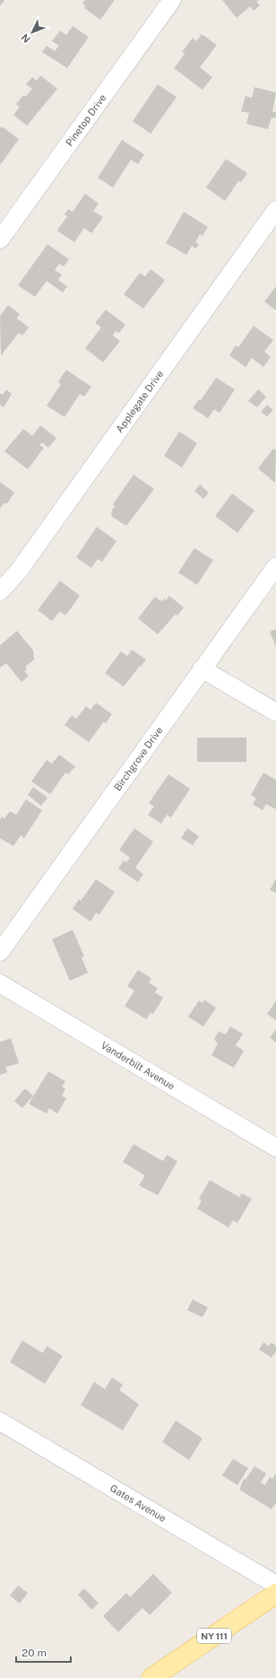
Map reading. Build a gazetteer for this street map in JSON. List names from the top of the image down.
{
  "streets": {
    "main road": ["NY 111"],
    "street": [
      "Pinetop Drive",
      "Applegate Drive",
      "Birchgrove Drive",
      "Vanderbilt Avenue",
      "Gates Avenue"
    ]
  },
  "scale_bar": "20 m",
  "north": "bottom left"
}
